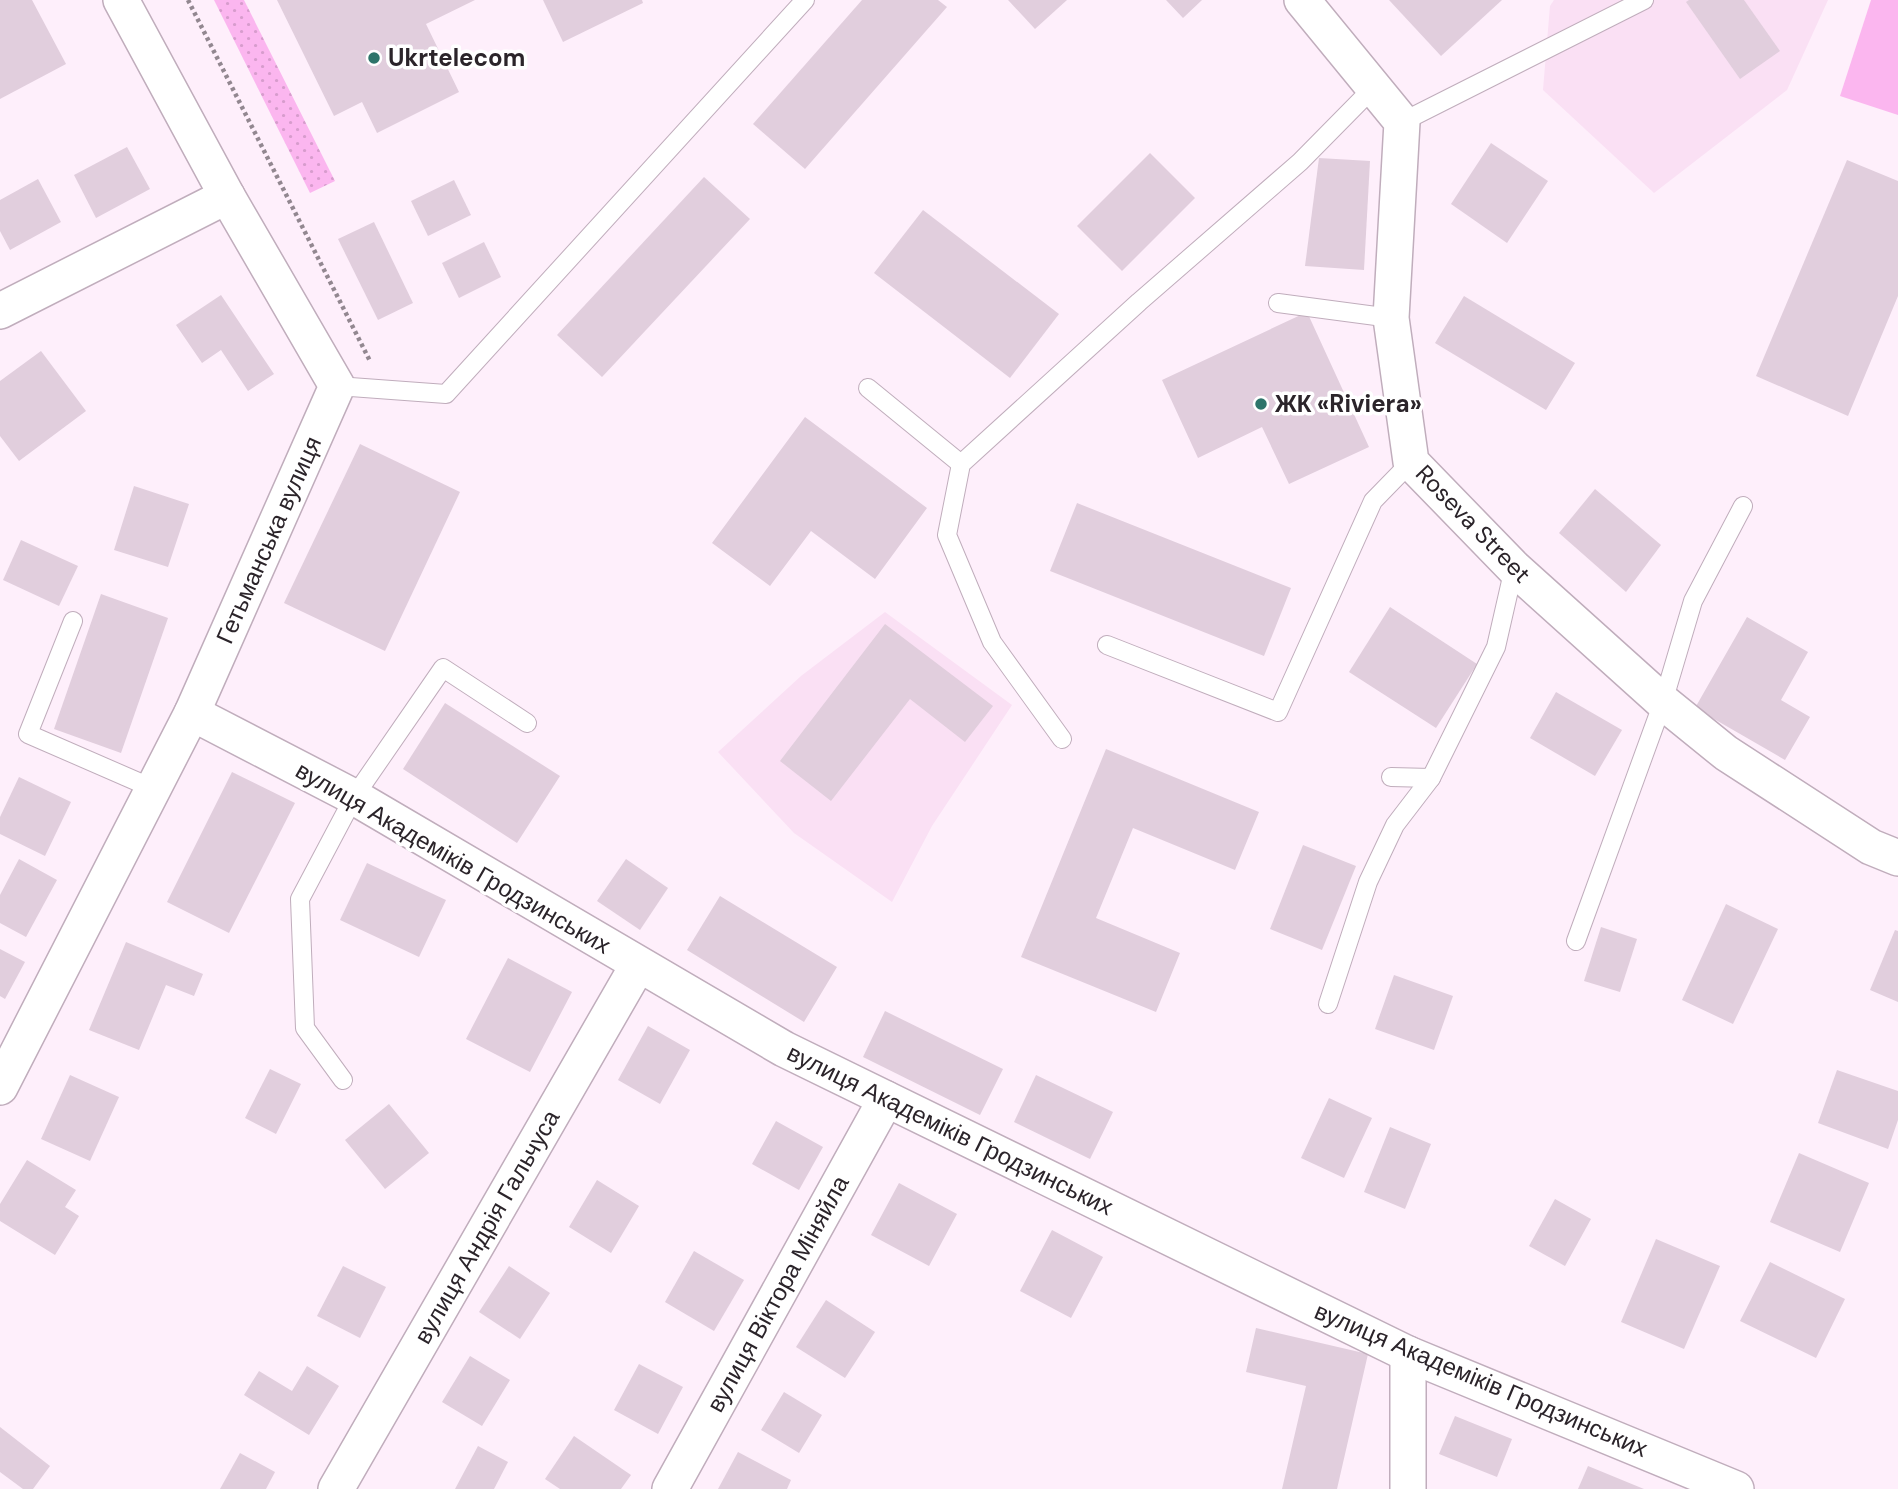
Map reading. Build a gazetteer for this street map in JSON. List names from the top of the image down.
{
  "streets": {
    "street": [
      "Roseva Street",
      "Гетьманська вулиця",
      "вулиця Академіків Гродзинських",
      "вулиця Андрія Гальчуса",
      "вулиця Віктора Міняйла"
    ]
  },
  "crossings": [
    ["Гетьманська вулиця", "вулиця Академіків Гродзинських"],
    ["вулиця Академіків Гродзинських", "вулиця Андрія Гальчуса"],
    ["вулиця Академіків Гродзинських", "вулиця Віктора Міняйла"]
  ],
  "places": ["Ukrtelecom", "ЖК «Riviera»"]
}
